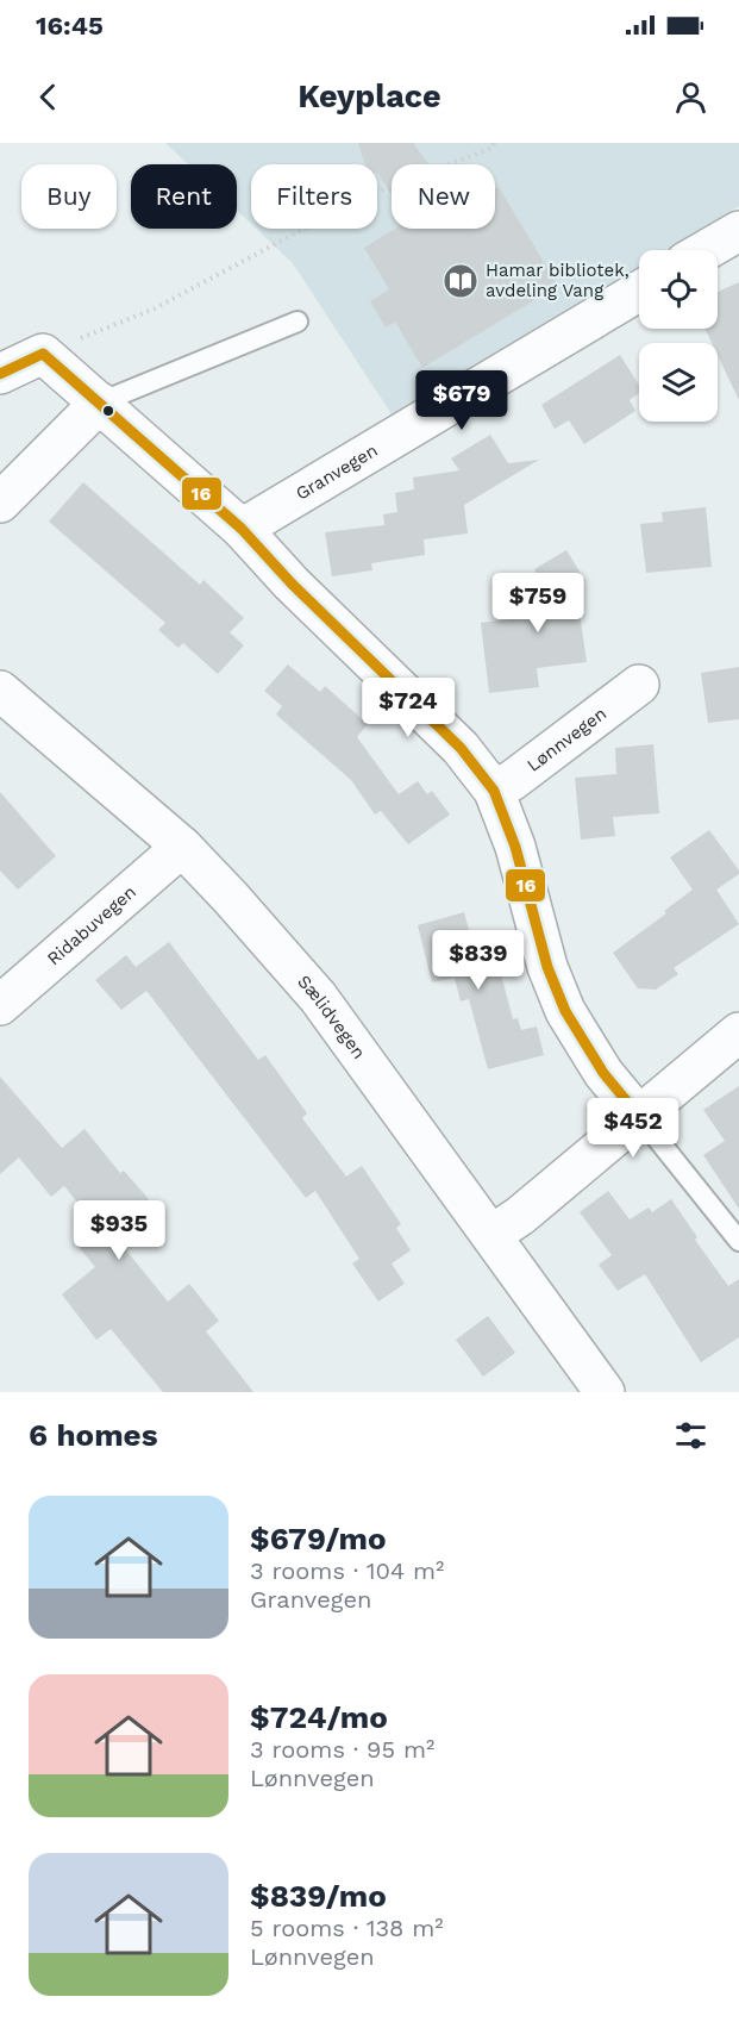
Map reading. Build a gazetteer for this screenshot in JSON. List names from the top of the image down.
{
  "streets": {
    "street": [
      "Granvegen",
      "Lønnvegen",
      "Ridabuvegen",
      "Sælidvegen"
    ]
  },
  "crossings": [
    ["Ridabuvegen", "Sælidvegen"]
  ],
  "places": {
    "library": ["Hamar bibliotek, avdeling Vang"]
  },
  "lines": ["transit line 16"],
  "page": {
    "status": "16:45",
    "header": "Keyplace",
    "chip": [
      "Buy",
      "Rent",
      "Filters",
      "New"
    ],
    "price": [
      "$679",
      "$759",
      "$724",
      "$839",
      "$452",
      "$935"
    ],
    "heading": "6 homes",
    "list": [
      {
        "name": "$679/mo",
        "note": "3 rooms · 104 m² · Granvegen"
      },
      {
        "name": "$724/mo",
        "note": "3 rooms · 95 m² · Lønnvegen"
      },
      {
        "name": "$839/mo",
        "note": "5 rooms · 138 m² · Lønnvegen"
      }
    ]
  }
}
